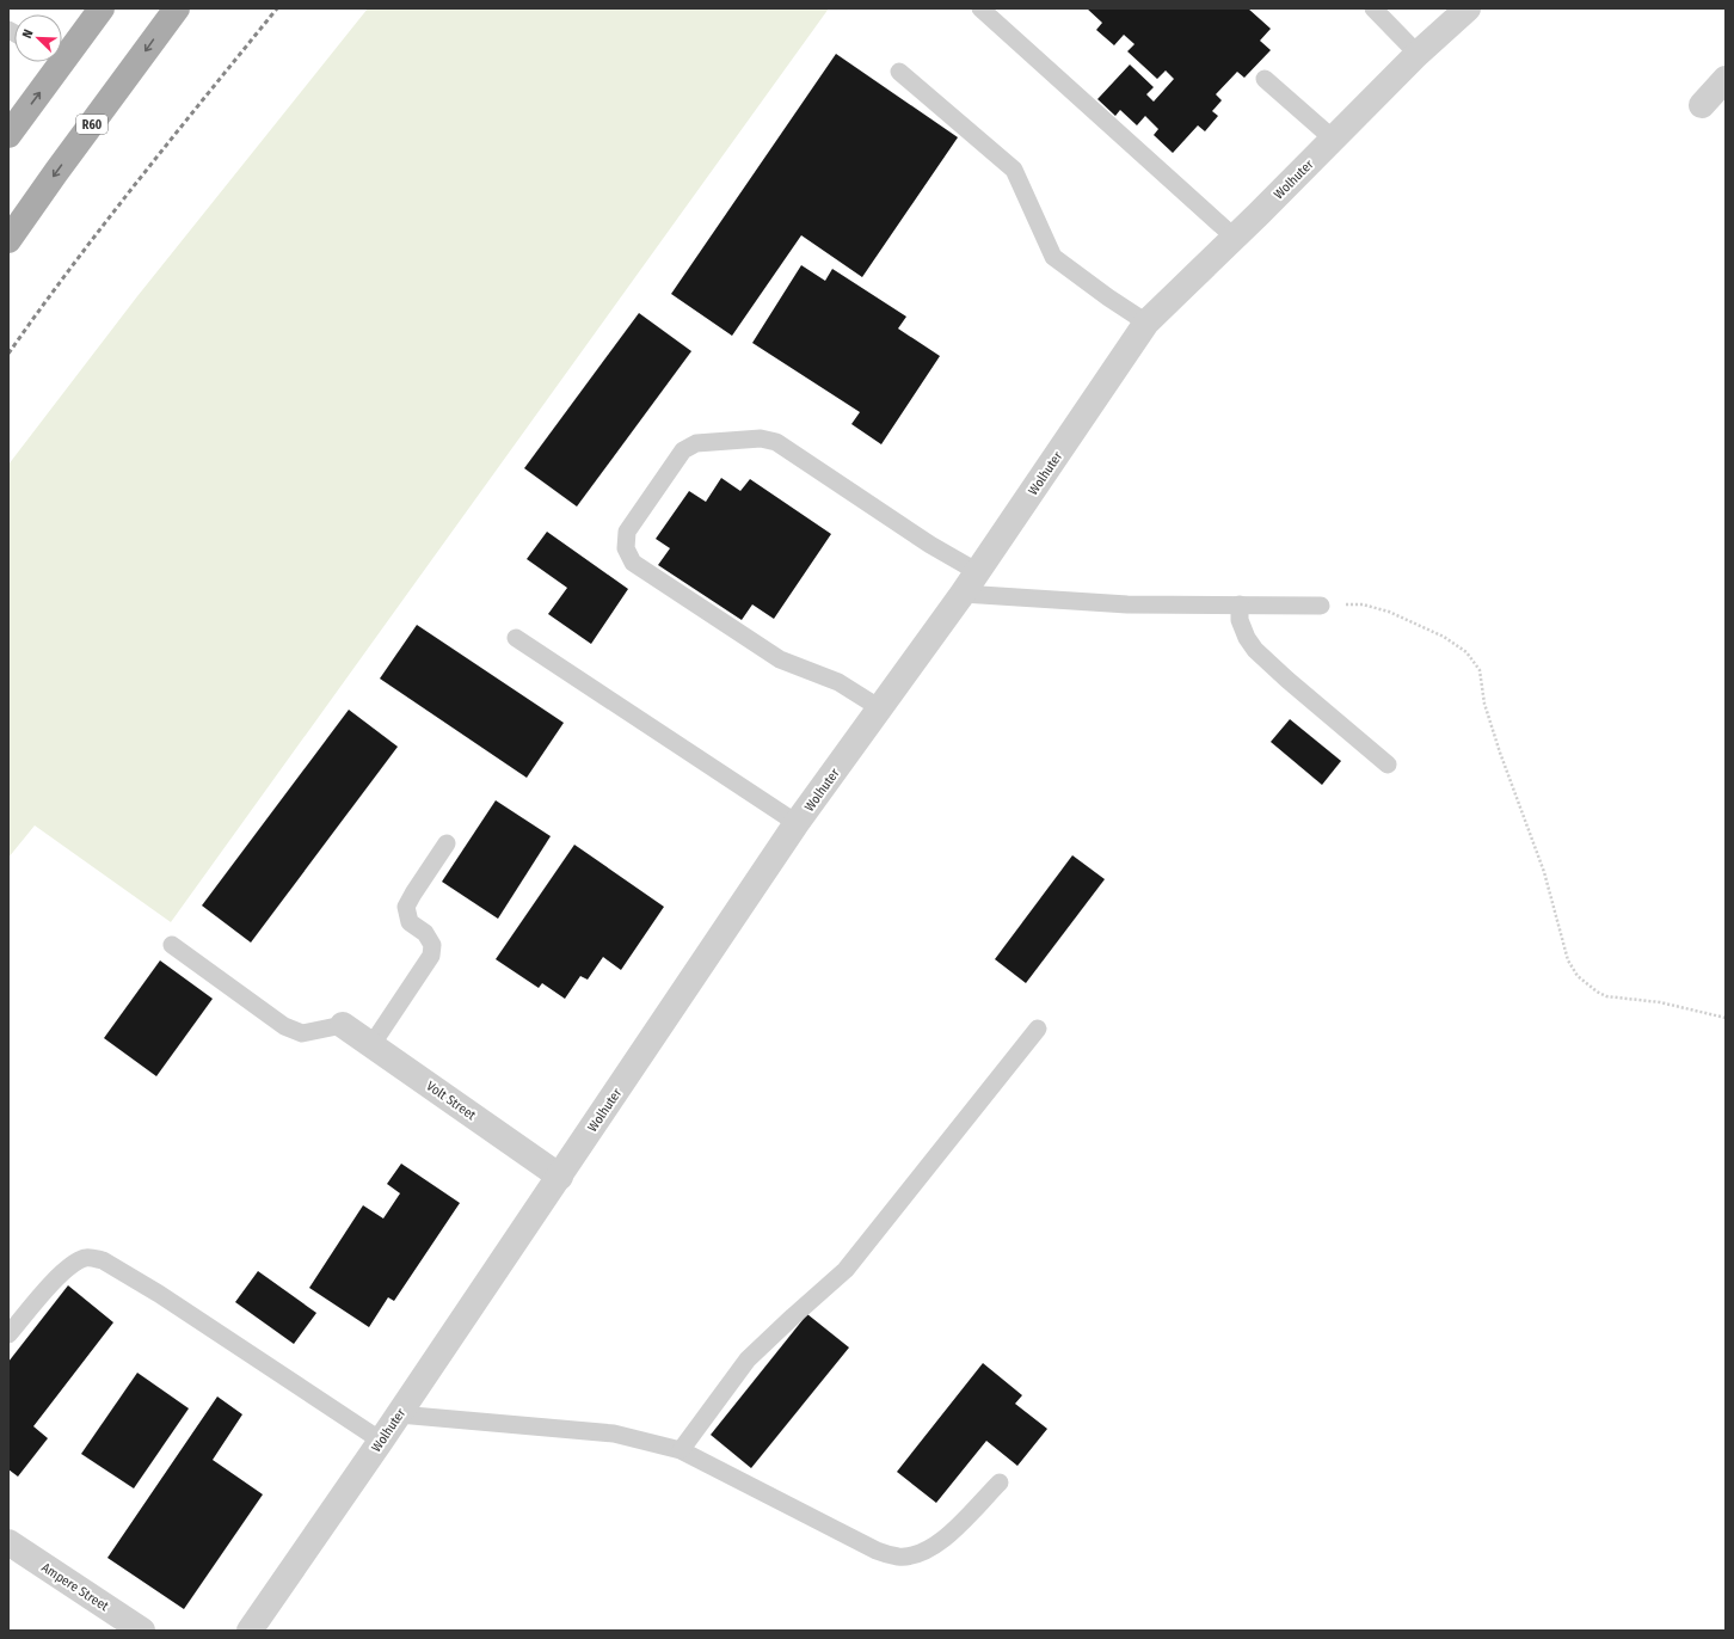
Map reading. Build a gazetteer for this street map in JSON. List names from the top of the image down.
{
  "streets": {
    "main road": ["R60"],
    "street": ["Wolhuter", "Volt Street", "Ampere Street"]
  },
  "crossings": [
    ["Wolhuter", "Volt Street"]
  ],
  "north": "top left"
}
